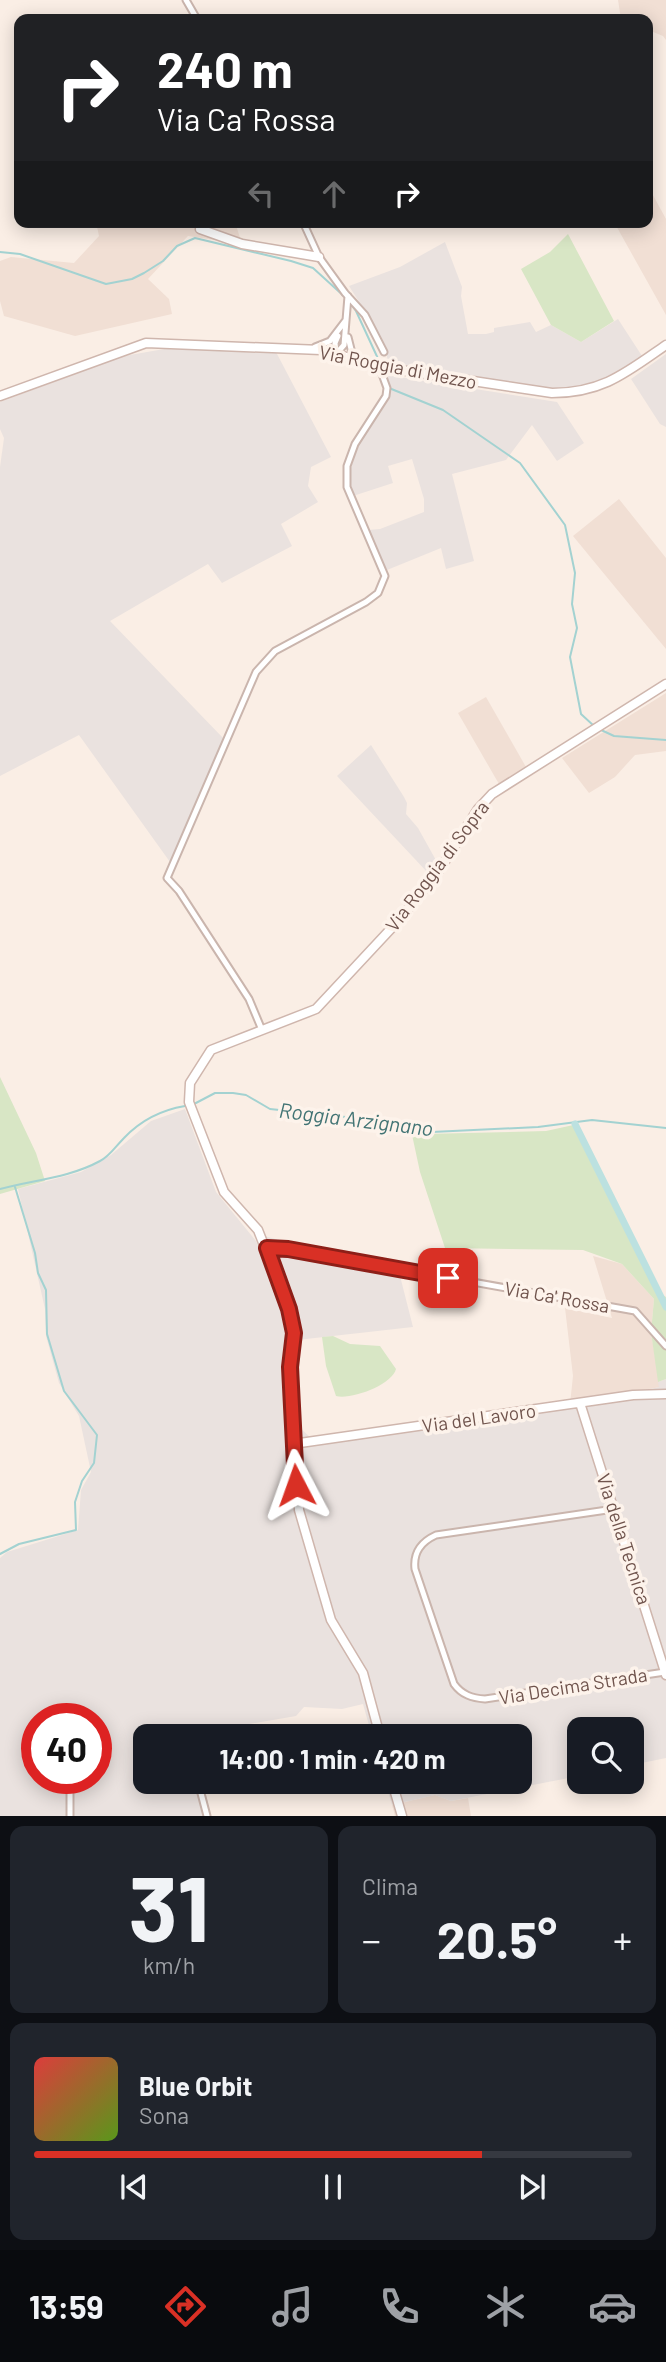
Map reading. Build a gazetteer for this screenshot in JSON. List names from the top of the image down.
{
  "streets": {
    "street": [
      "Via Roggia di Mezzo",
      "Via Roggia di Sopra",
      "Via Ca' Rossa",
      "Via del Lavoro",
      "Via della Tecnica",
      "Via Decima Strada"
    ]
  },
  "crossings": [
    ["Via Roggia di Sopra", "Via Ca' Rossa"],
    ["Via del Lavoro", "Via della Tecnica"],
    ["Via della Tecnica", "Via Decima Strada"]
  ],
  "water": ["Roggia Arzignano"],
  "page": {
    "turn": ["240 m", "Via Ca' Rossa"],
    "limit": "40",
    "trip": "14:00 · 1 min · 420 m",
    "tile": [
      ["31", "km/h"],
      "Clima"
    ],
    "heat": ["−", "20.5°", "+"],
    "song": ["Blue Orbit", "Sona"],
    "tabs": "13:59"
  }
}
